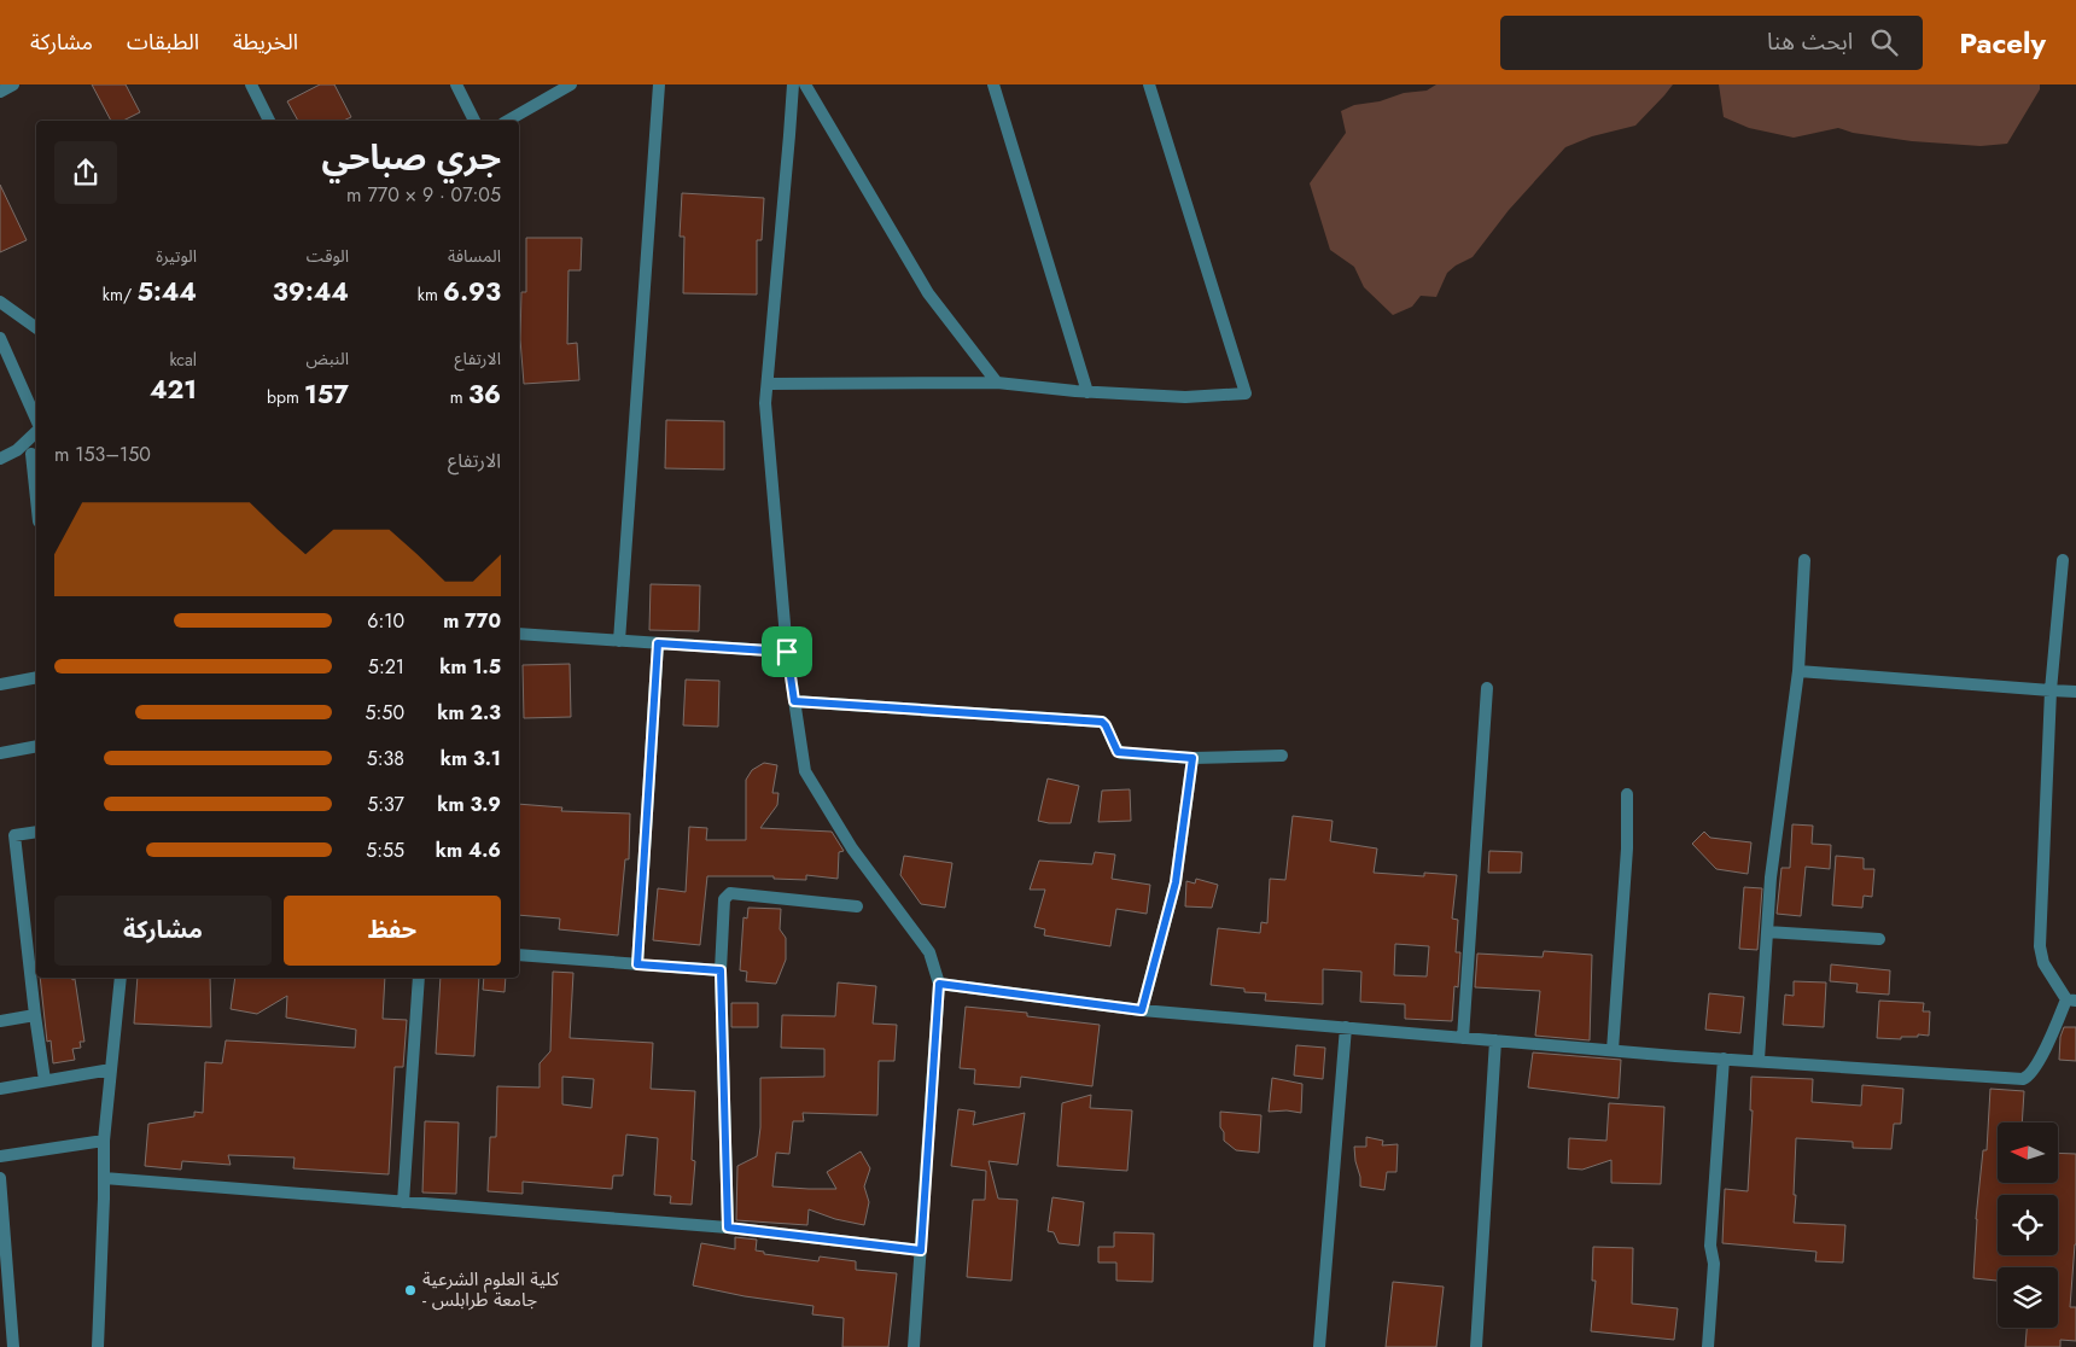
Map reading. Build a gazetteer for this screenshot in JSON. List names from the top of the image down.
{
  "places": ["كلية العلوم الشرعية - جامعة طرابلس"],
  "north": "left",
  "page": {
    "header": "Pacely",
    "search": "ابحث هنا",
    "nav": ["الخريطة", "الطبقات", "مشاركة"],
    "heading": ["جري صباحي", "07:05 · 9 × 770 m"],
    "stats": [
      ["المسافة", "6.93 km"],
      ["الوقت", "39:44"],
      ["الوتيرة", "5:44 /km"],
      ["الارتفاع", "36 m"],
      ["النبض", "157 bpm"],
      ["kcal", "421"]
    ],
    "chart": ["الارتفاع", "150–153 m"],
    "list": [
      {
        "name": "770 m",
        "note": "6:10"
      },
      {
        "name": "1.5 km",
        "note": "5:21"
      },
      {
        "name": "2.3 km",
        "note": "5:50"
      },
      {
        "name": "3.1 km",
        "note": "5:38"
      },
      {
        "name": "3.9 km",
        "note": "5:37"
      },
      {
        "name": "4.6 km",
        "note": "5:55"
      }
    ],
    "buttons": ["حفظ", "مشاركة"]
  }
}
